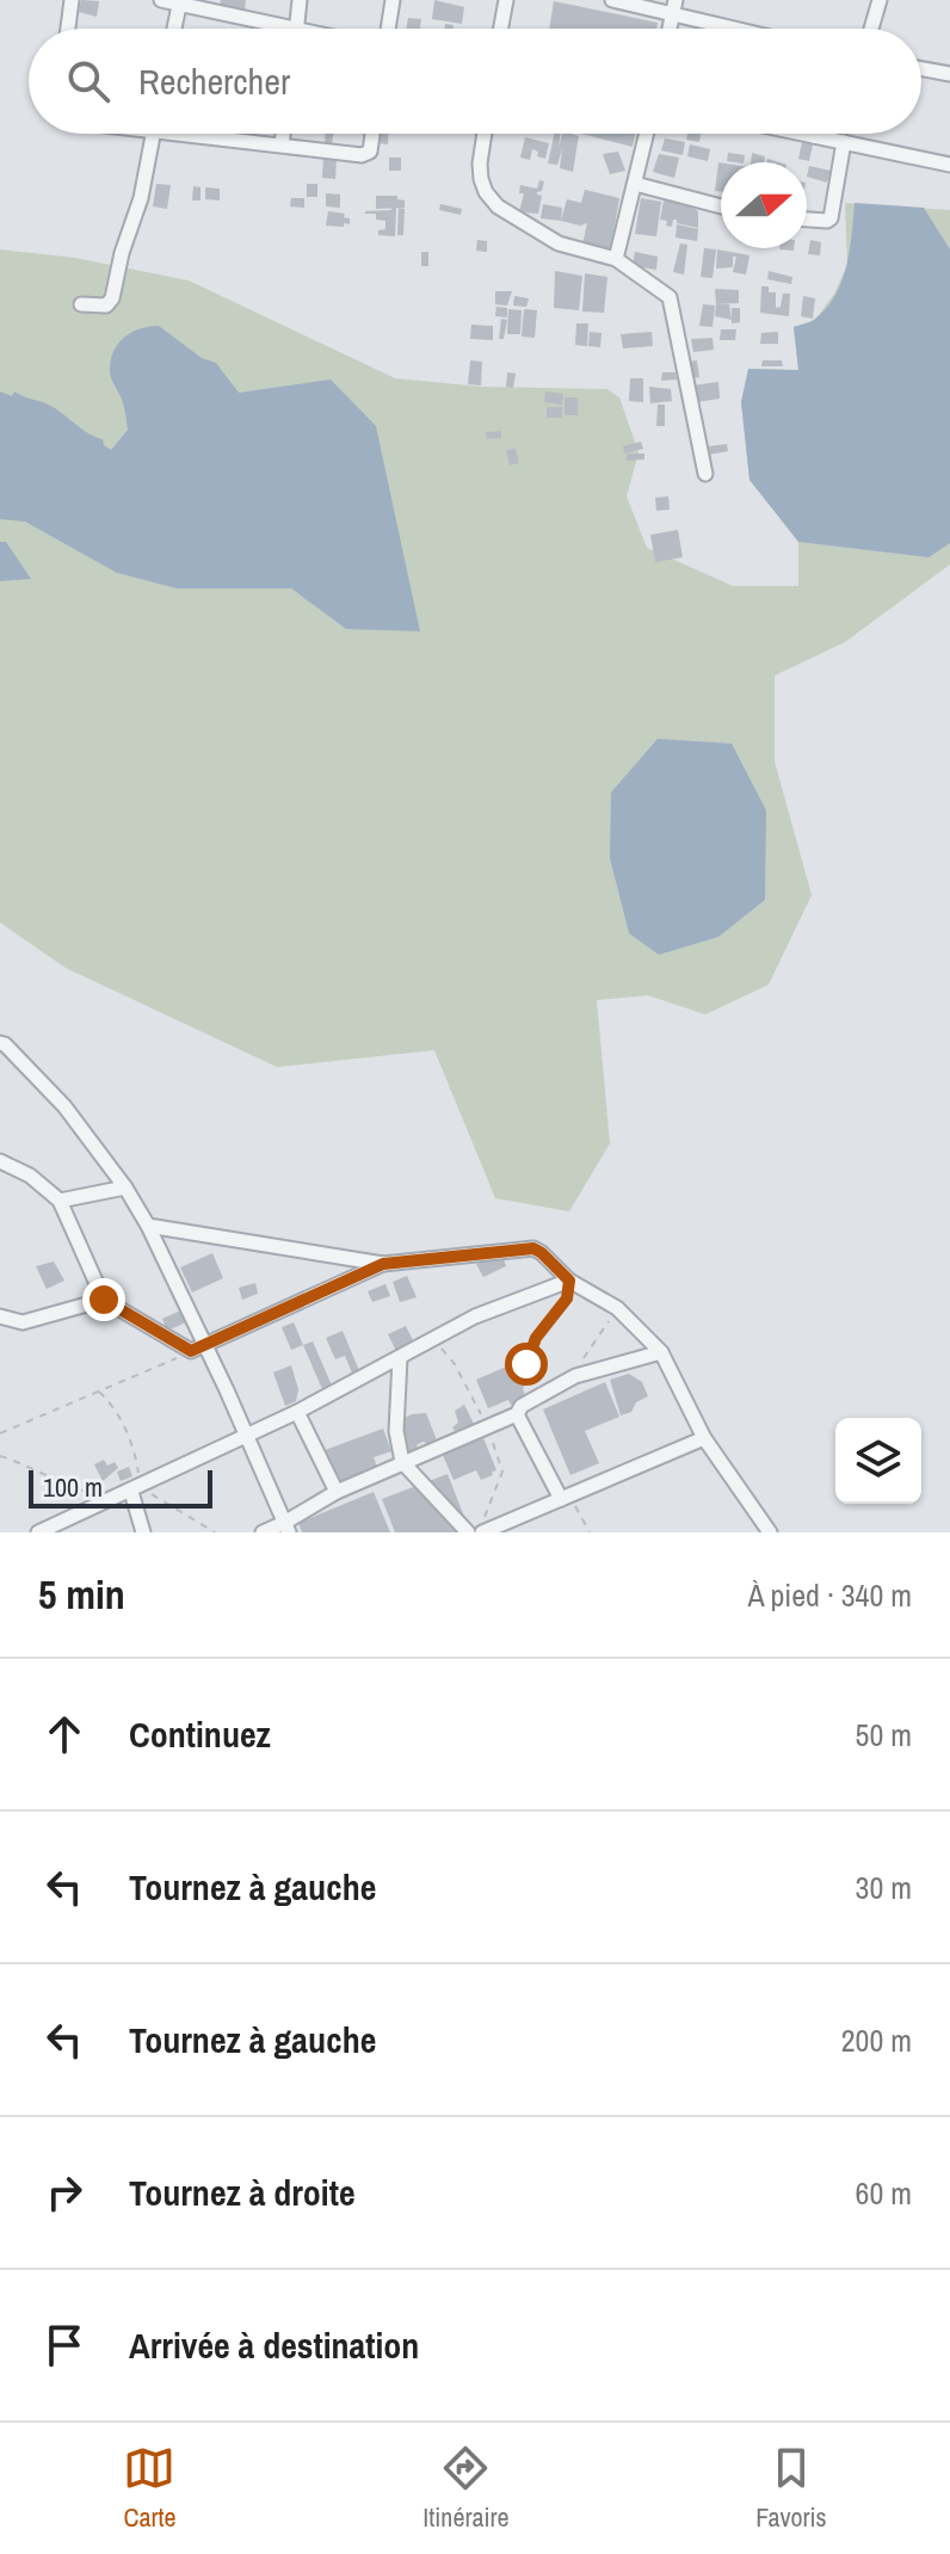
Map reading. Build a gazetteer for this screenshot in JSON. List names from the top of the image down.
{
  "scale_bar": "100 m",
  "north": "right",
  "page": {
    "search": "Rechercher",
    "scale": "100 m",
    "heading": ["5 min", "À pied · 340 m"],
    "list": [
      ["Continuez", "50 m"],
      ["Tournez à gauche", "30 m"],
      ["Tournez à gauche", "200 m"],
      ["Tournez à droite", "60 m"],
      "Arrivée à destination"
    ],
    "nav": ["Carte", "Itinéraire", "Favoris"]
  }
}
